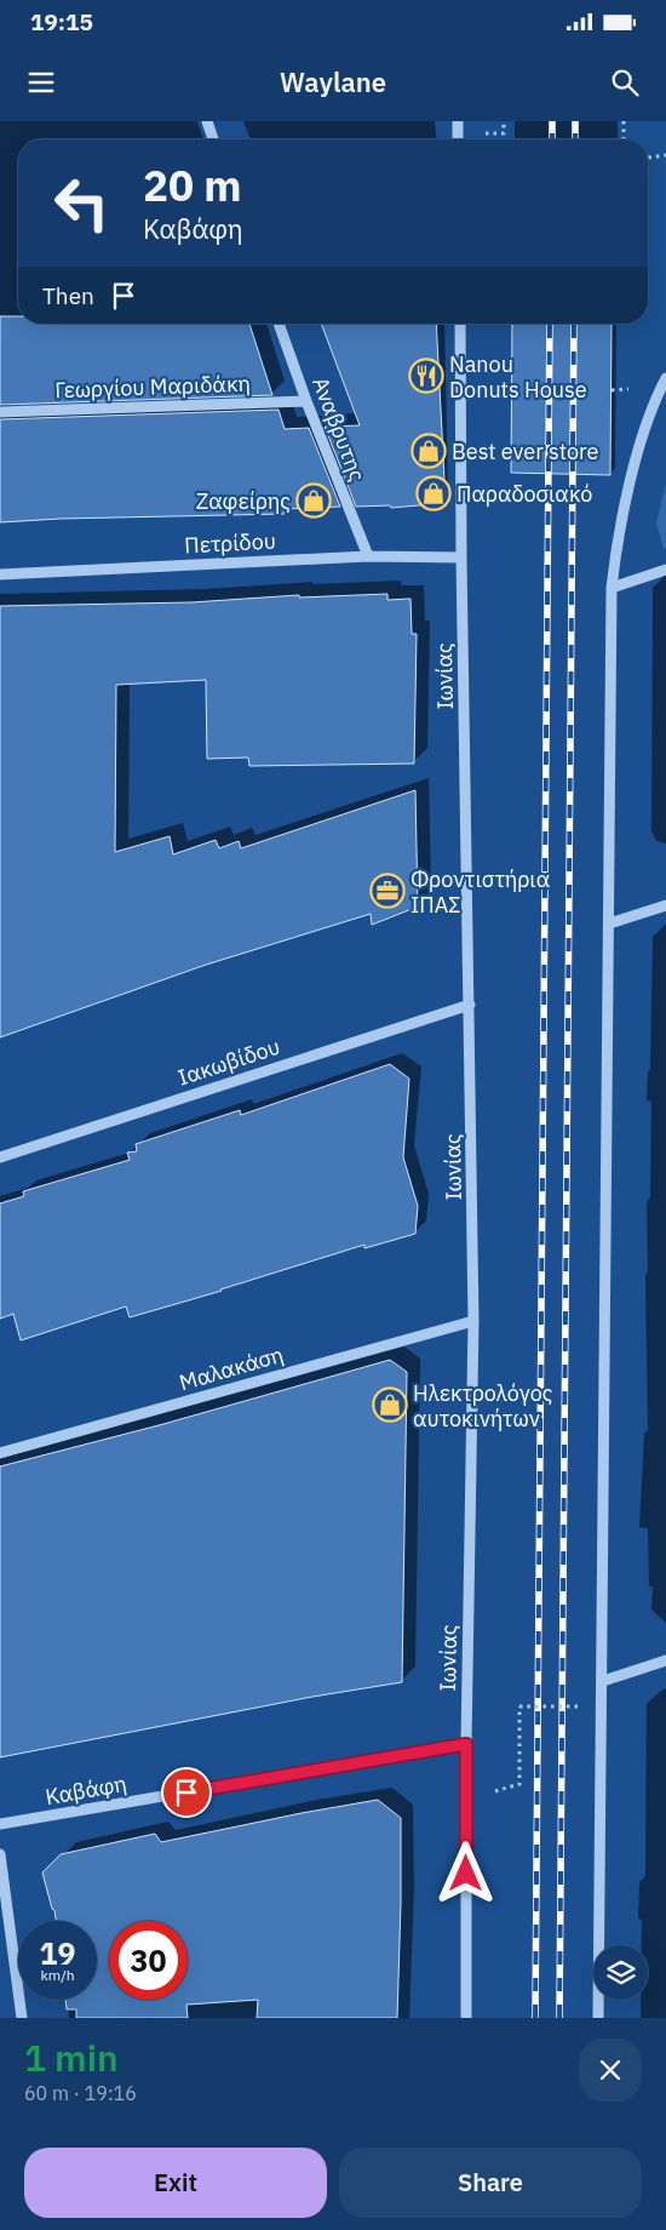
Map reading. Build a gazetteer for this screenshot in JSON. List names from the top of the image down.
{
  "streets": {
    "street": [
      "Γεωργίου Μαριδάκη",
      "Αναβρυτης",
      "Πετρίδου",
      "Ιωνίας",
      "Ιακωβίδου",
      "Μαλακάση",
      "Καβάφη"
    ]
  },
  "crossings": [
    ["Γεωργίου Μαριδάκη", "Αναβρυτης"],
    ["Αναβρυτης", "Πετρίδου"],
    ["Πετρίδου", "Ιωνίας"],
    ["Ιωνίας", "Ιακωβίδου"],
    ["Ιωνίας", "Μαλακάση"],
    ["Ιωνίας", "Καβάφη"]
  ],
  "places": {
    "restaurant": ["Nanou Donuts House"],
    "shop": [
      "Best ever store",
      "Παραδοσιακό",
      "Ζαφείρης",
      "Ηλεκτρολόγος αυτοκινήτων"
    ],
    "office": ["Φροντιστήρια ΙΠΑΣ"]
  },
  "page": {
    "status": "19:15",
    "header": "Waylane",
    "turn": ["20 m", "Καβάφη"],
    "then": "Then",
    "speed": "19 km/h",
    "limit": "30",
    "heading": ["1 min", "60 m · 19:16"],
    "buttons": ["Exit", "Share"]
  }
}
